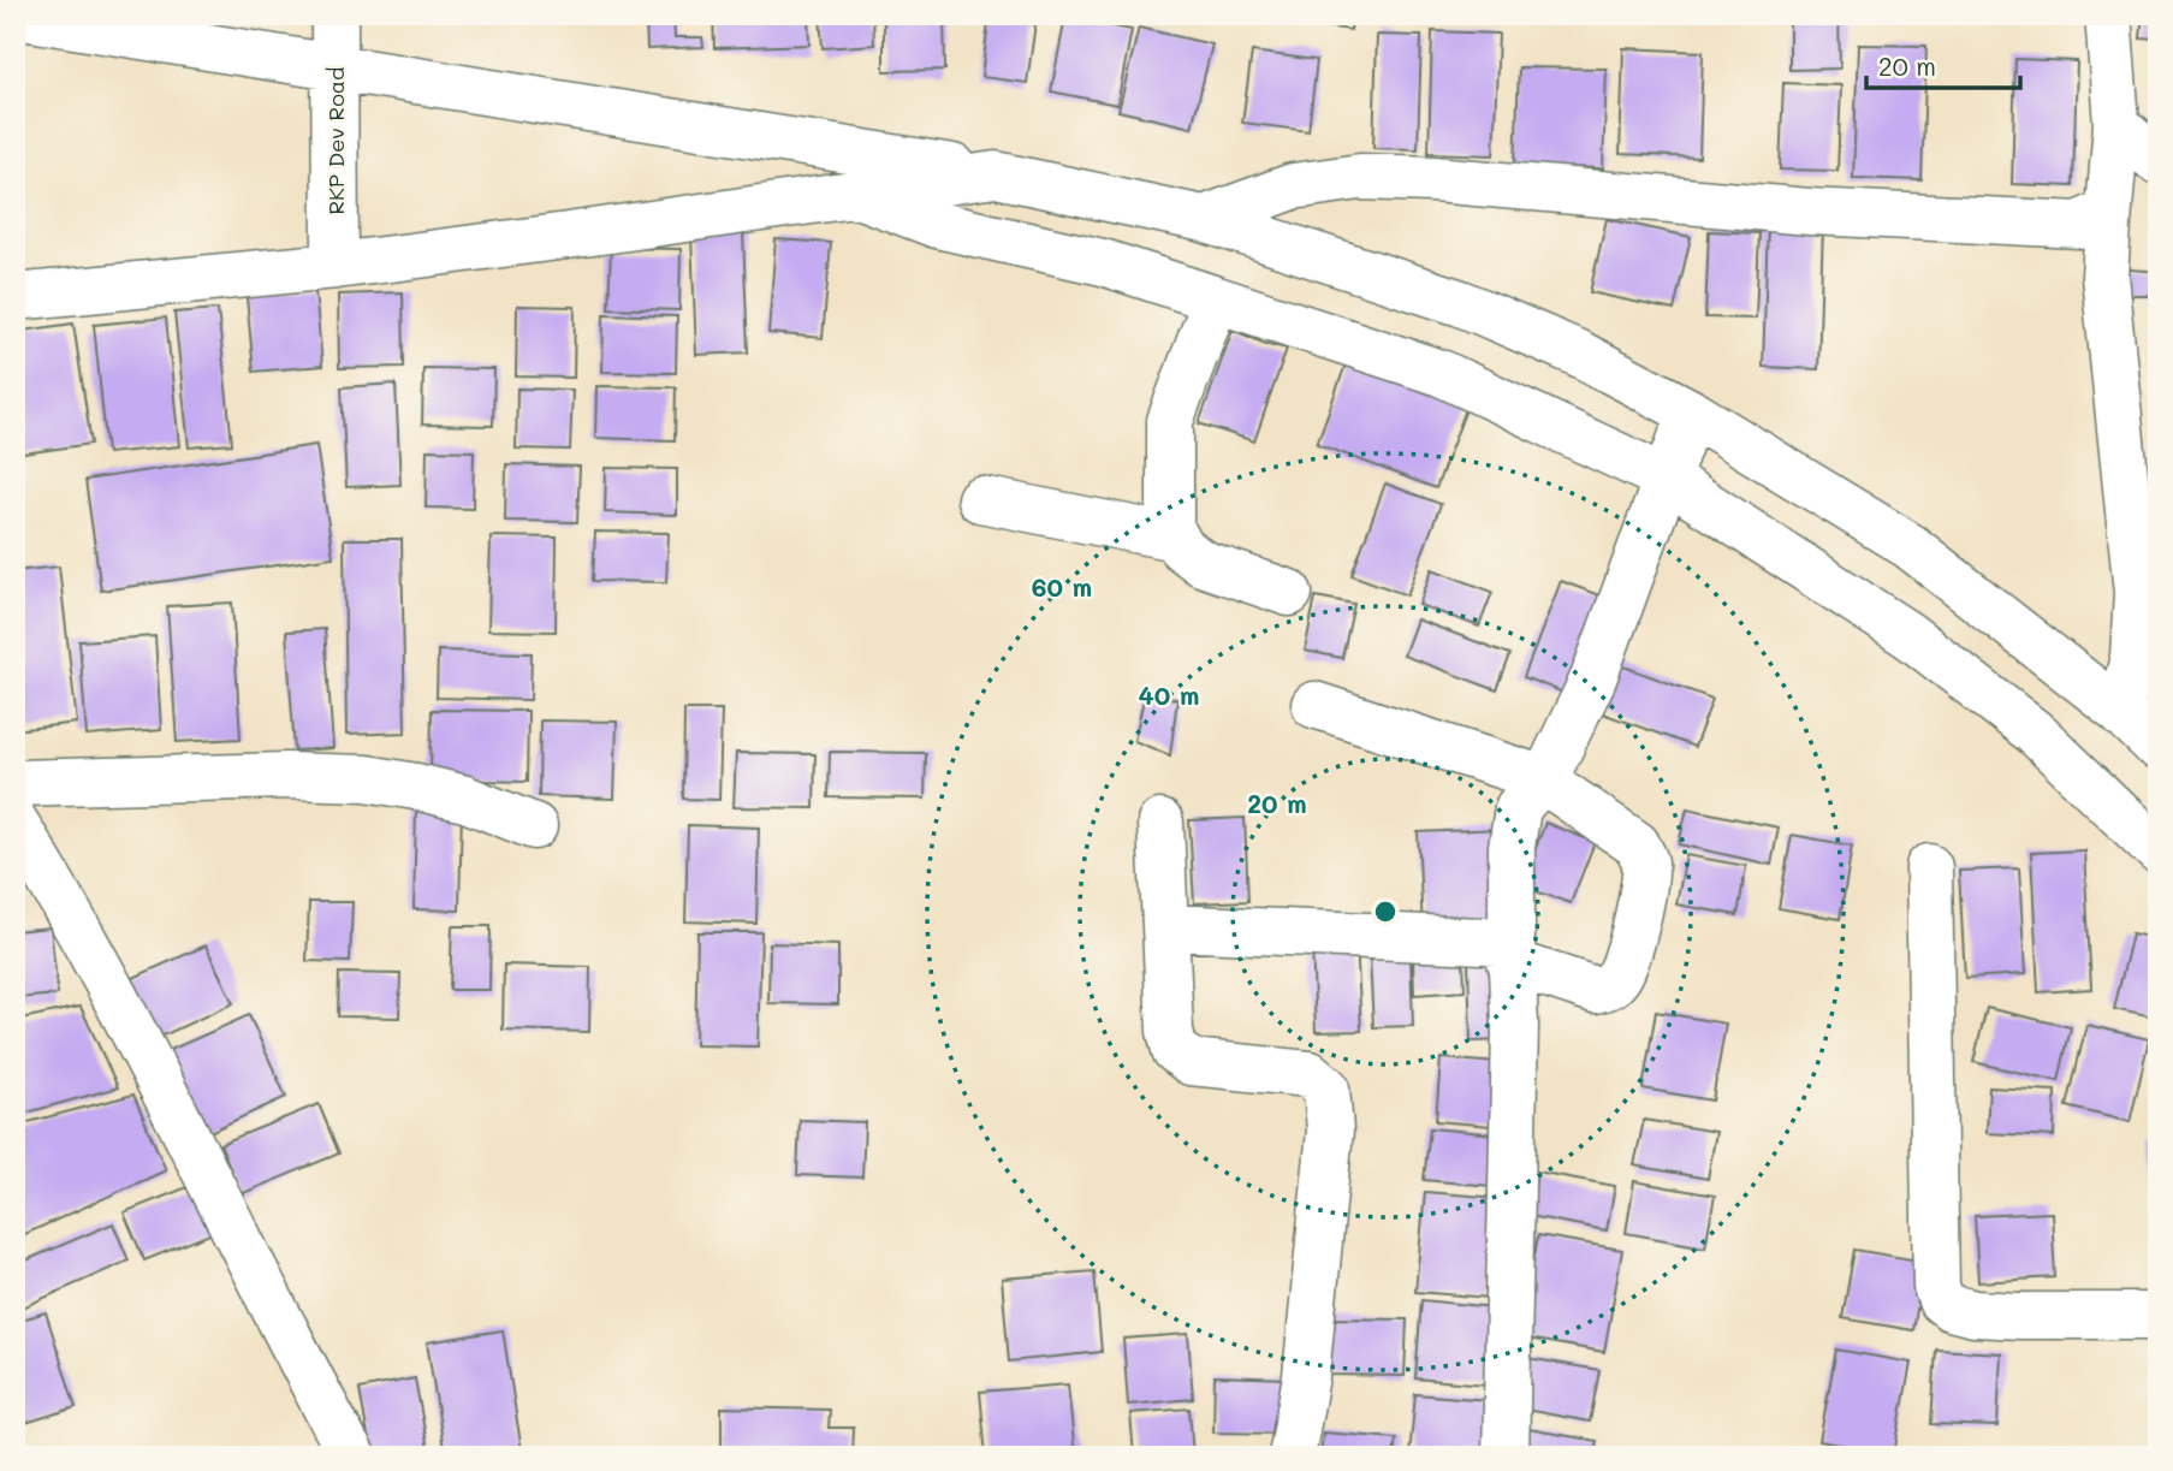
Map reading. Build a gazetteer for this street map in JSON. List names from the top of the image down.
{
  "streets": {
    "street": ["RKP Dev Road"]
  },
  "scale_bar": "20 m",
  "rings": ["60 m", "40 m", "20 m"]
}
